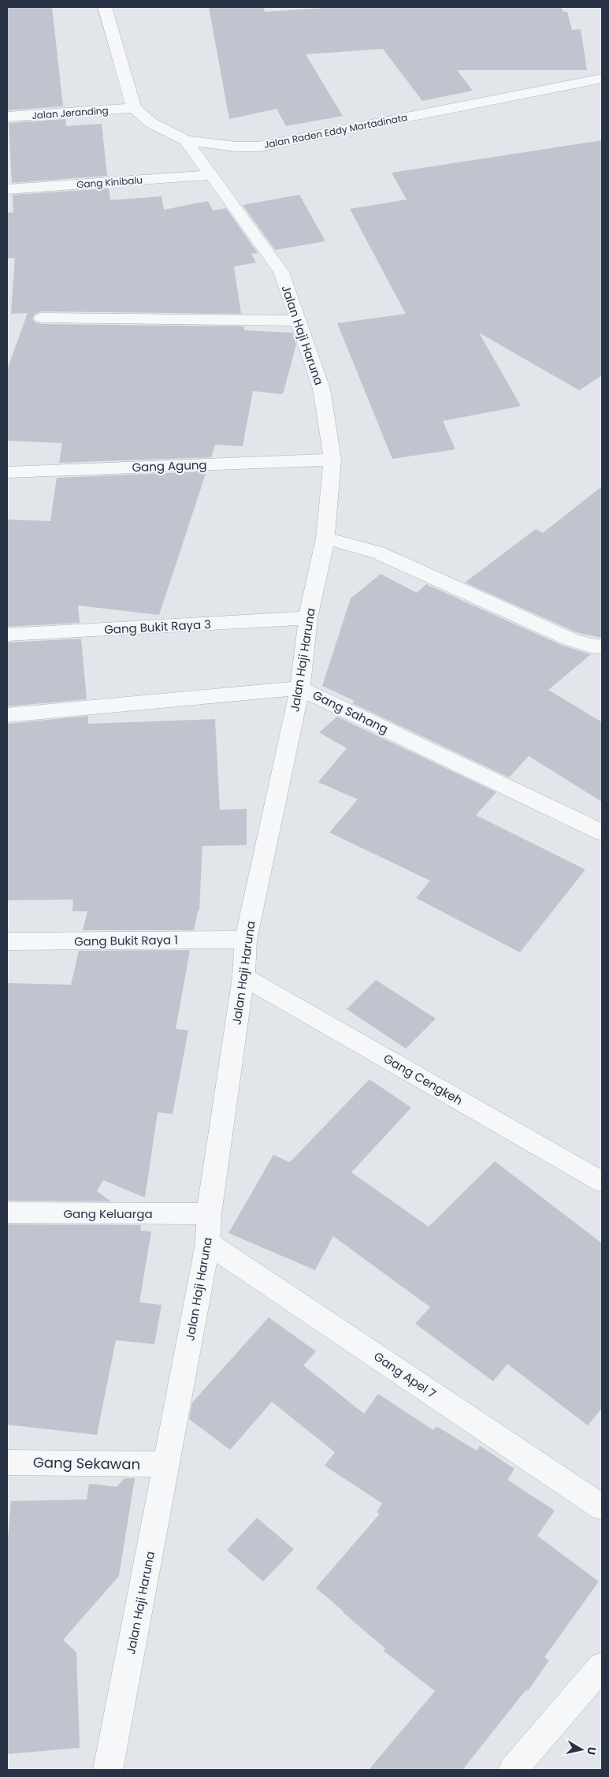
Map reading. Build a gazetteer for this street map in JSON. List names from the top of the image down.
{
  "streets": {
    "street": [
      "Jalan Jeranding",
      "Jalan Raden Eddy Martadinata",
      "Gang Kinibalu",
      "Jalan Haji Haruna",
      "Gang Agung",
      "Gang Bukit Raya 3",
      "Gang Sahang",
      "Gang Bukit Raya 1",
      "Gang Cengkeh",
      "Gang Keluarga",
      "Gang Apel 7",
      "Gang Sekawan"
    ]
  },
  "crossings": [
    ["Jalan Jeranding", "Jalan Raden Eddy Martadinata"],
    ["Jalan Raden Eddy Martadinata", "Jalan Haji Haruna"],
    ["Gang Kinibalu", "Jalan Haji Haruna"],
    ["Jalan Haji Haruna", "Gang Agung"],
    ["Jalan Haji Haruna", "Gang Bukit Raya 3"],
    ["Jalan Haji Haruna", "Gang Sahang"],
    ["Jalan Haji Haruna", "Gang Bukit Raya 1"],
    ["Jalan Haji Haruna", "Gang Cengkeh"],
    ["Jalan Haji Haruna", "Gang Keluarga"],
    ["Jalan Haji Haruna", "Gang Apel 7"],
    ["Jalan Haji Haruna", "Gang Sekawan"]
  ],
  "north": "right"
}
